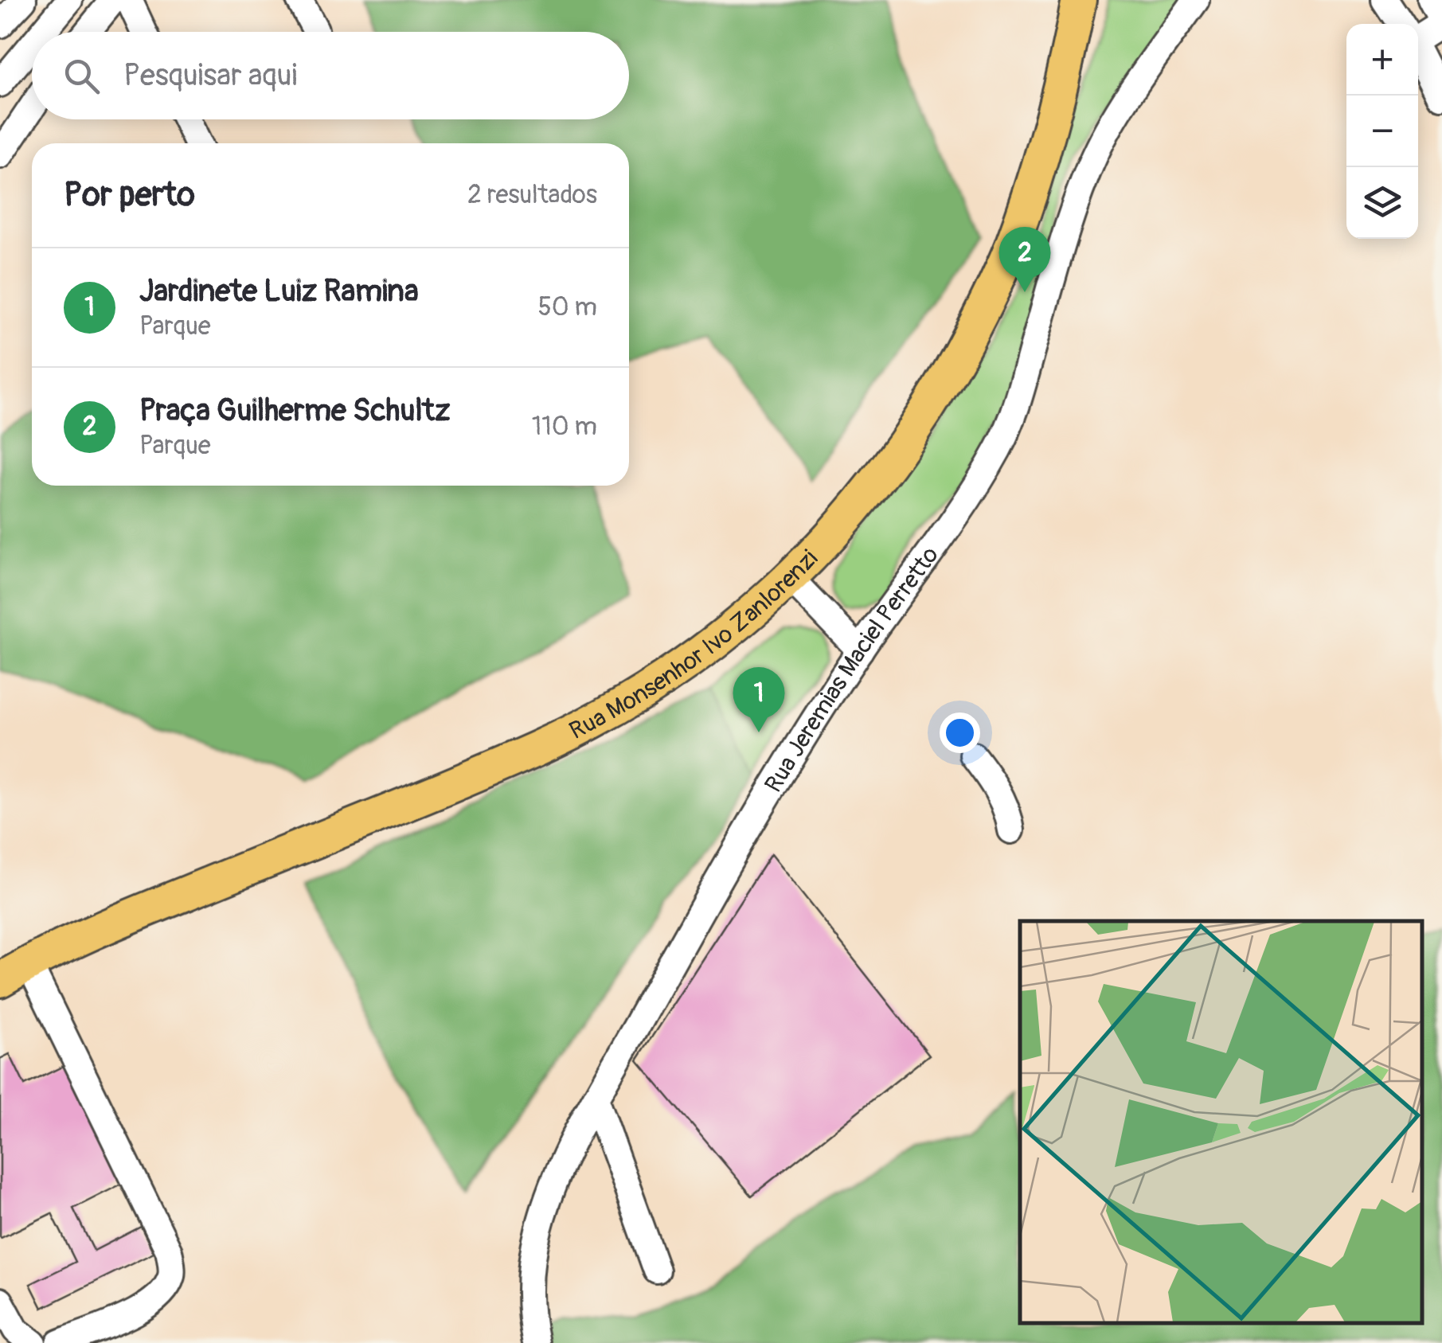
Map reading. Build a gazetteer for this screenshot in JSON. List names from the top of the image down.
{
  "streets": {
    "main road": ["Rua Monsenhor Ivo Zanlorenzi"],
    "street": ["Rua Jeremias Maciel Perretto"]
  },
  "page": {
    "map_buttons": ["+", "−"],
    "search": "Pesquisar aqui",
    "heading": ["Por perto", "2 resultados"],
    "pins": ["2", "1"],
    "list": [
      {
        "mark": "1",
        "name": "Jardinete Luiz Ramina",
        "note": "Parque",
        "value": "50 m"
      },
      {
        "mark": "2",
        "name": "Praça Guilherme Schultz",
        "note": "Parque",
        "value": "110 m"
      }
    ]
  }
}
